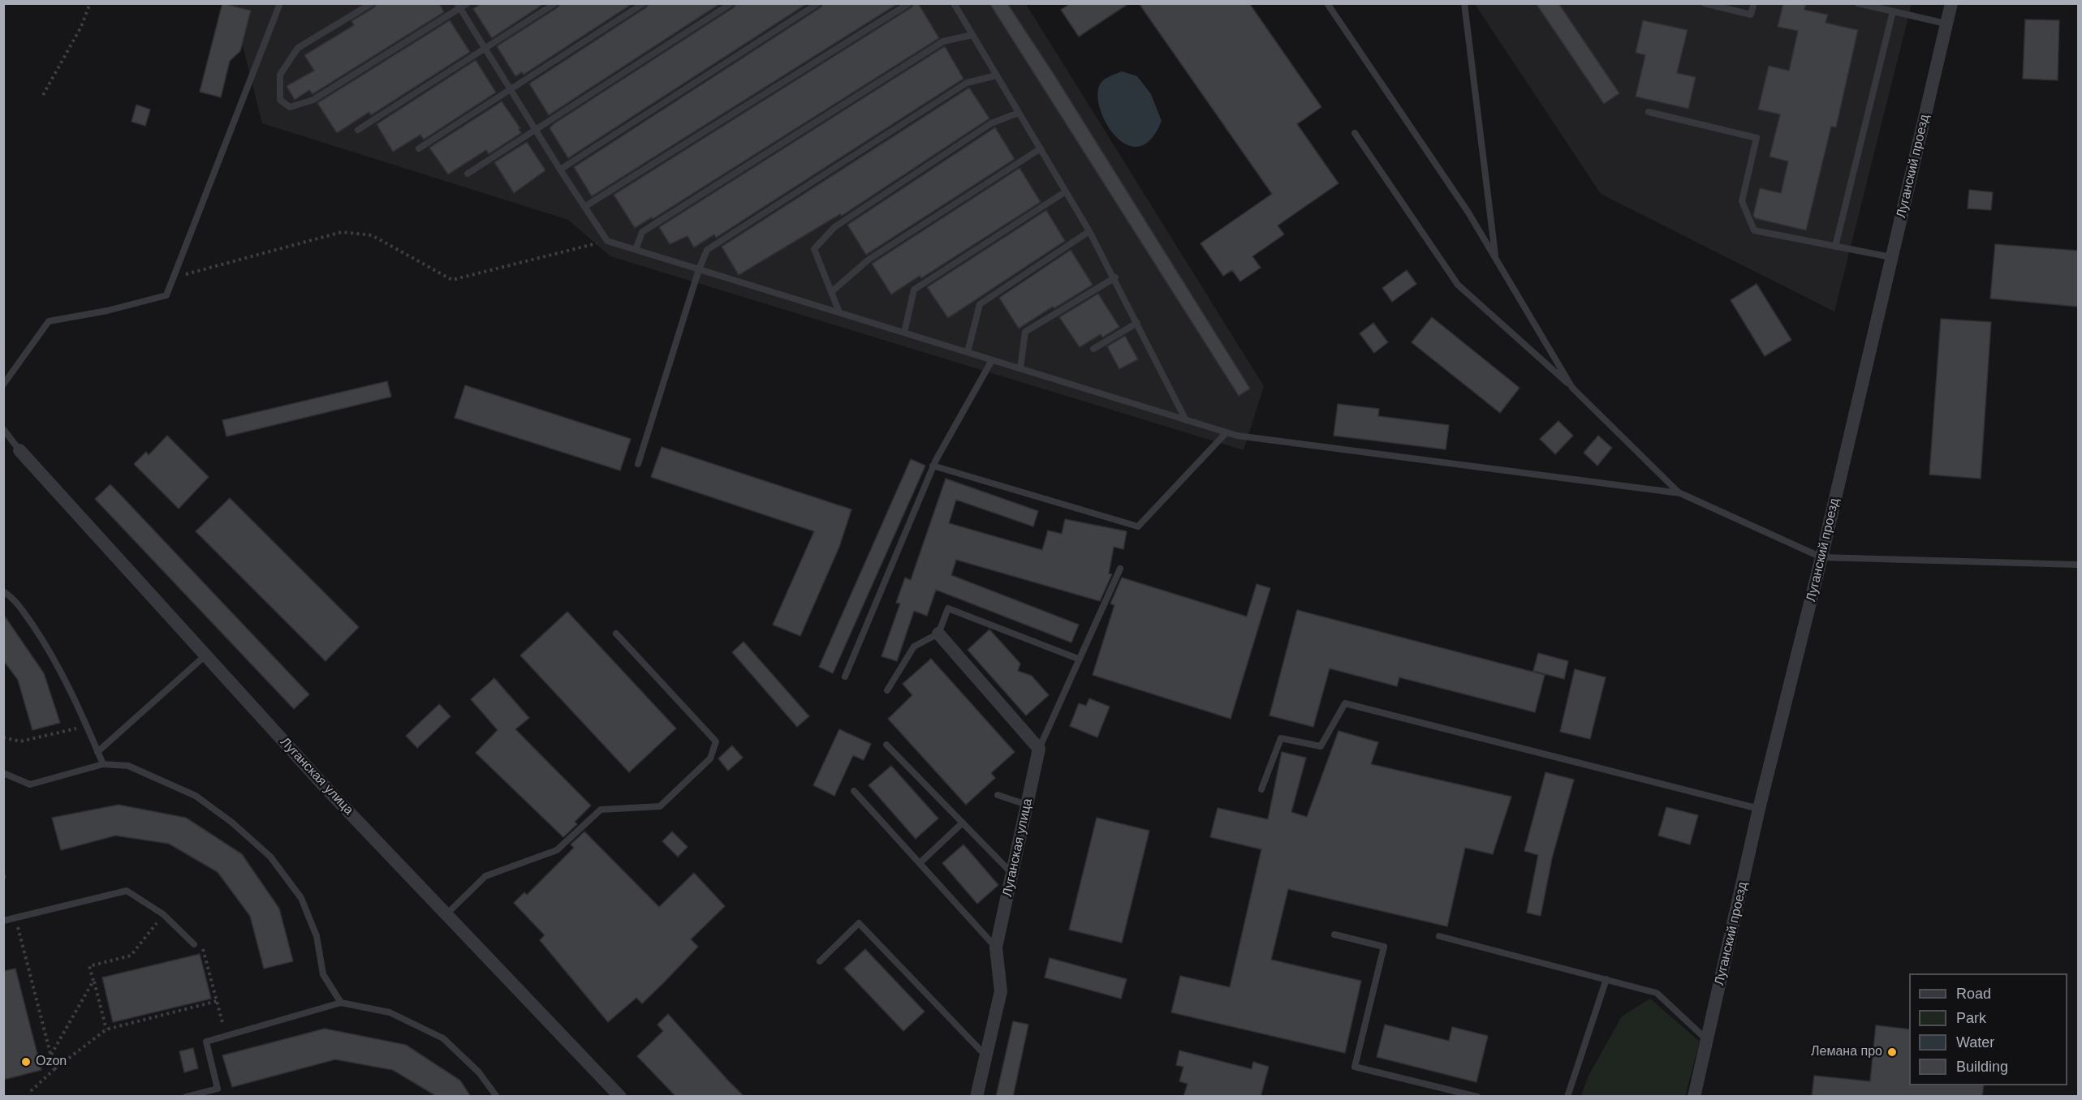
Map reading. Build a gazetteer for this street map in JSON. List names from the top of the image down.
{
  "streets": {
    "street": ["Луганский проезд", "Луганская улица"]
  },
  "places": ["Лемана про", "Ozon"],
  "legend": [
    "Road",
    "Park",
    "Water",
    "Building"
  ]
}
